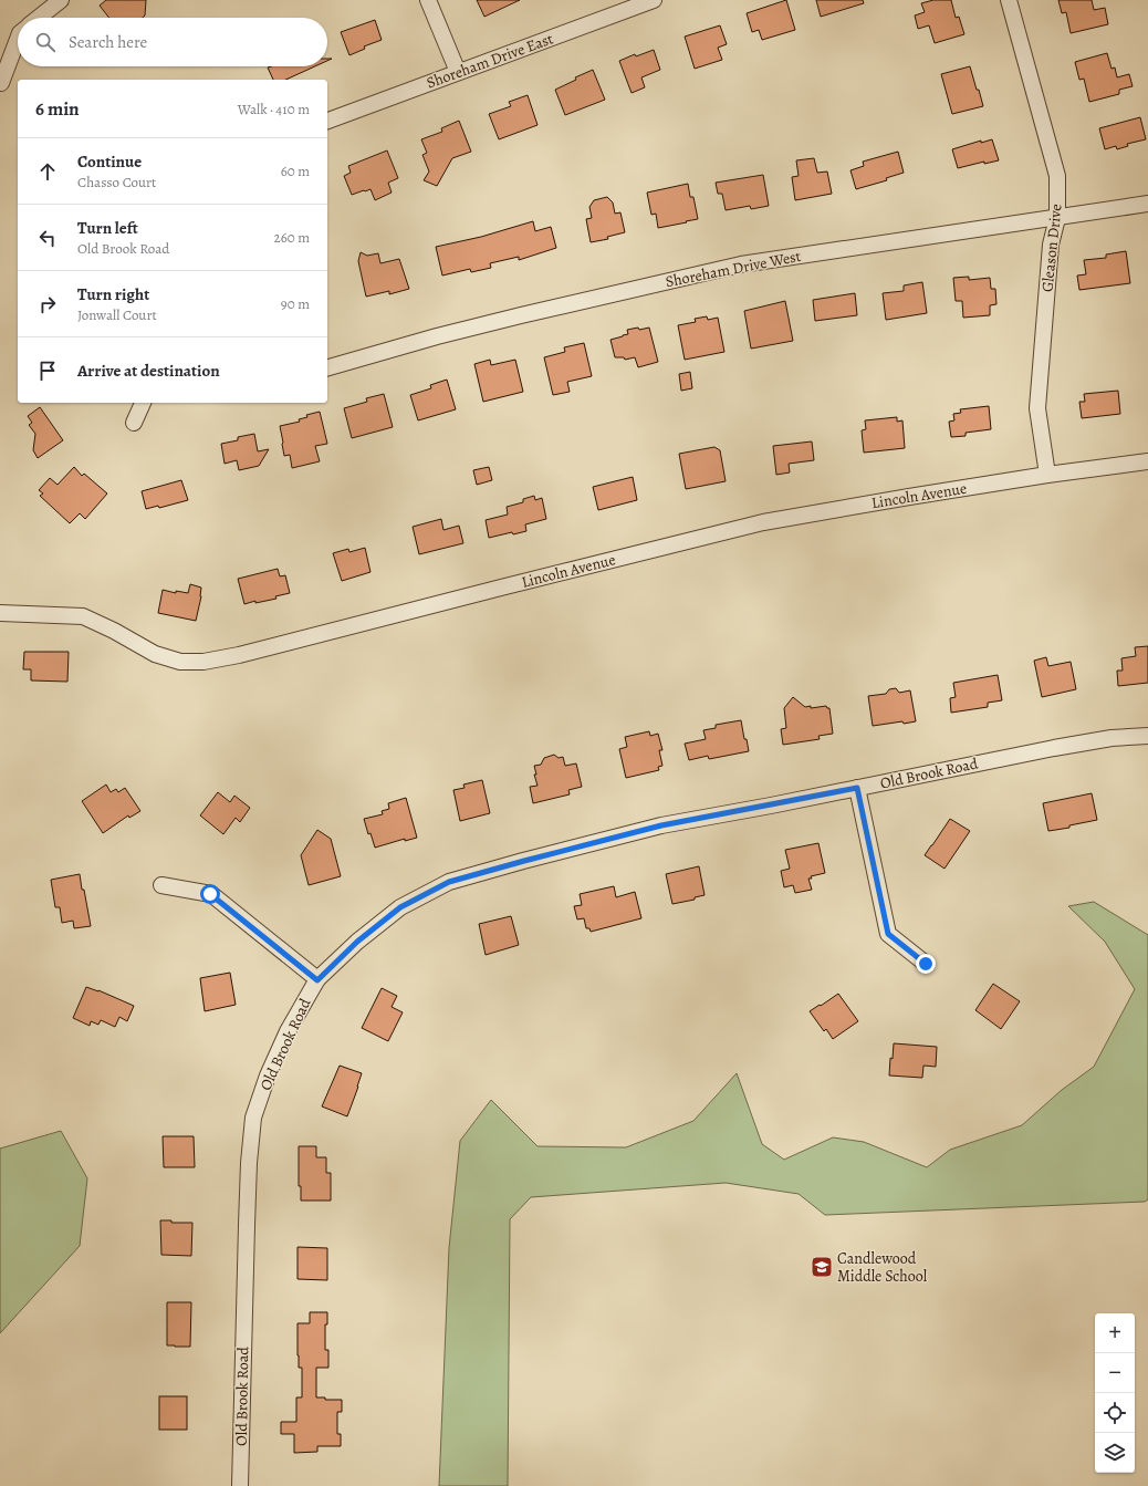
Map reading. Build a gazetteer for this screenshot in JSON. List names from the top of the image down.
{
  "streets": {
    "street": [
      "Shoreham Drive East",
      "Gleason Drive",
      "Shoreham Drive West",
      "Lincoln Avenue",
      "Old Brook Road"
    ]
  },
  "crossings": [
    ["Gleason Drive", "Shoreham Drive West"],
    ["Gleason Drive", "Lincoln Avenue"]
  ],
  "places": {
    "school or university": ["Candlewood Middle School"]
  },
  "page": {
    "search": "Search here",
    "heading": ["6 min", "Walk · 410 m"],
    "list": [
      ["Continue", "Chasso Court", "60 m"],
      ["Turn left", "Old Brook Road", "260 m"],
      ["Turn right", "Jonwall Court", "90 m"],
      "Arrive at destination"
    ],
    "map_buttons": ["+", "−"]
  }
}
